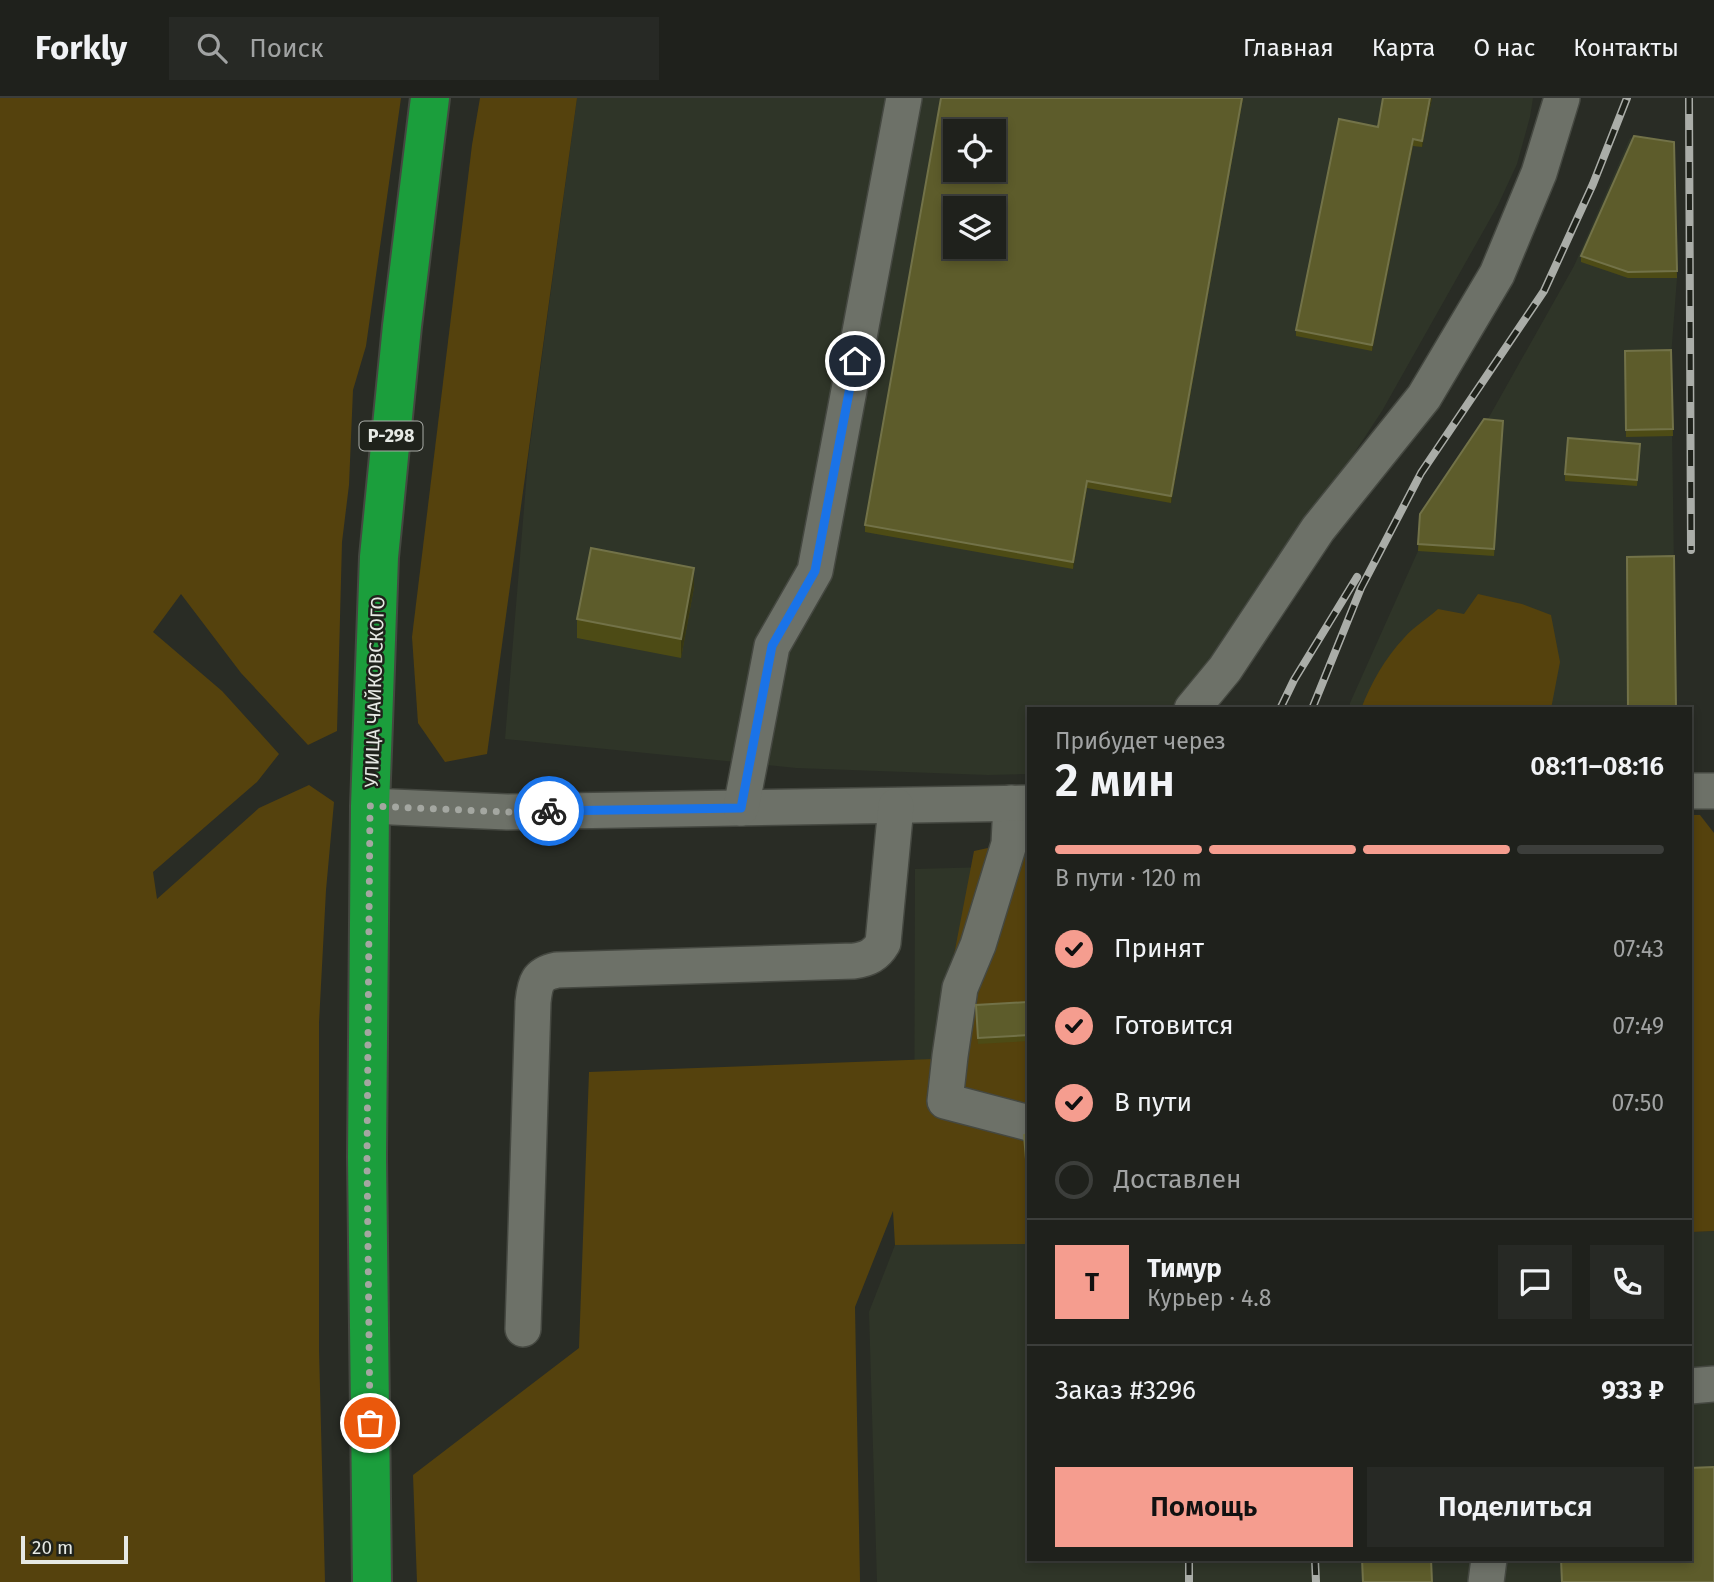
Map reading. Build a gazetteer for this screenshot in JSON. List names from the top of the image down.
{
  "streets": {
    "highway": ["Р-298", "УЛИЦА ЧАЙКОВСКОГО"]
  },
  "scale_bar": "20 m",
  "page": {
    "header": "Forkly",
    "search": "Поиск",
    "nav": [
      "Главная",
      "Карта",
      "О нас",
      "Контакты"
    ],
    "heading": ["2 мин", "Прибудет через", "08:11–08:16"],
    "panel": [
      "Тимур",
      "Курьер · 4.8",
      "Заказ #3296",
      "933 ₽"
    ],
    "bar": "В пути · 120 m",
    "list": [
      ["Принят", "07:43"],
      ["Готовится", "07:49"],
      ["В пути", "07:50"],
      "Доставлен"
    ],
    "round": "Т",
    "buttons": ["Помощь", "Поделиться"],
    "scale": "20 m"
  }
}
